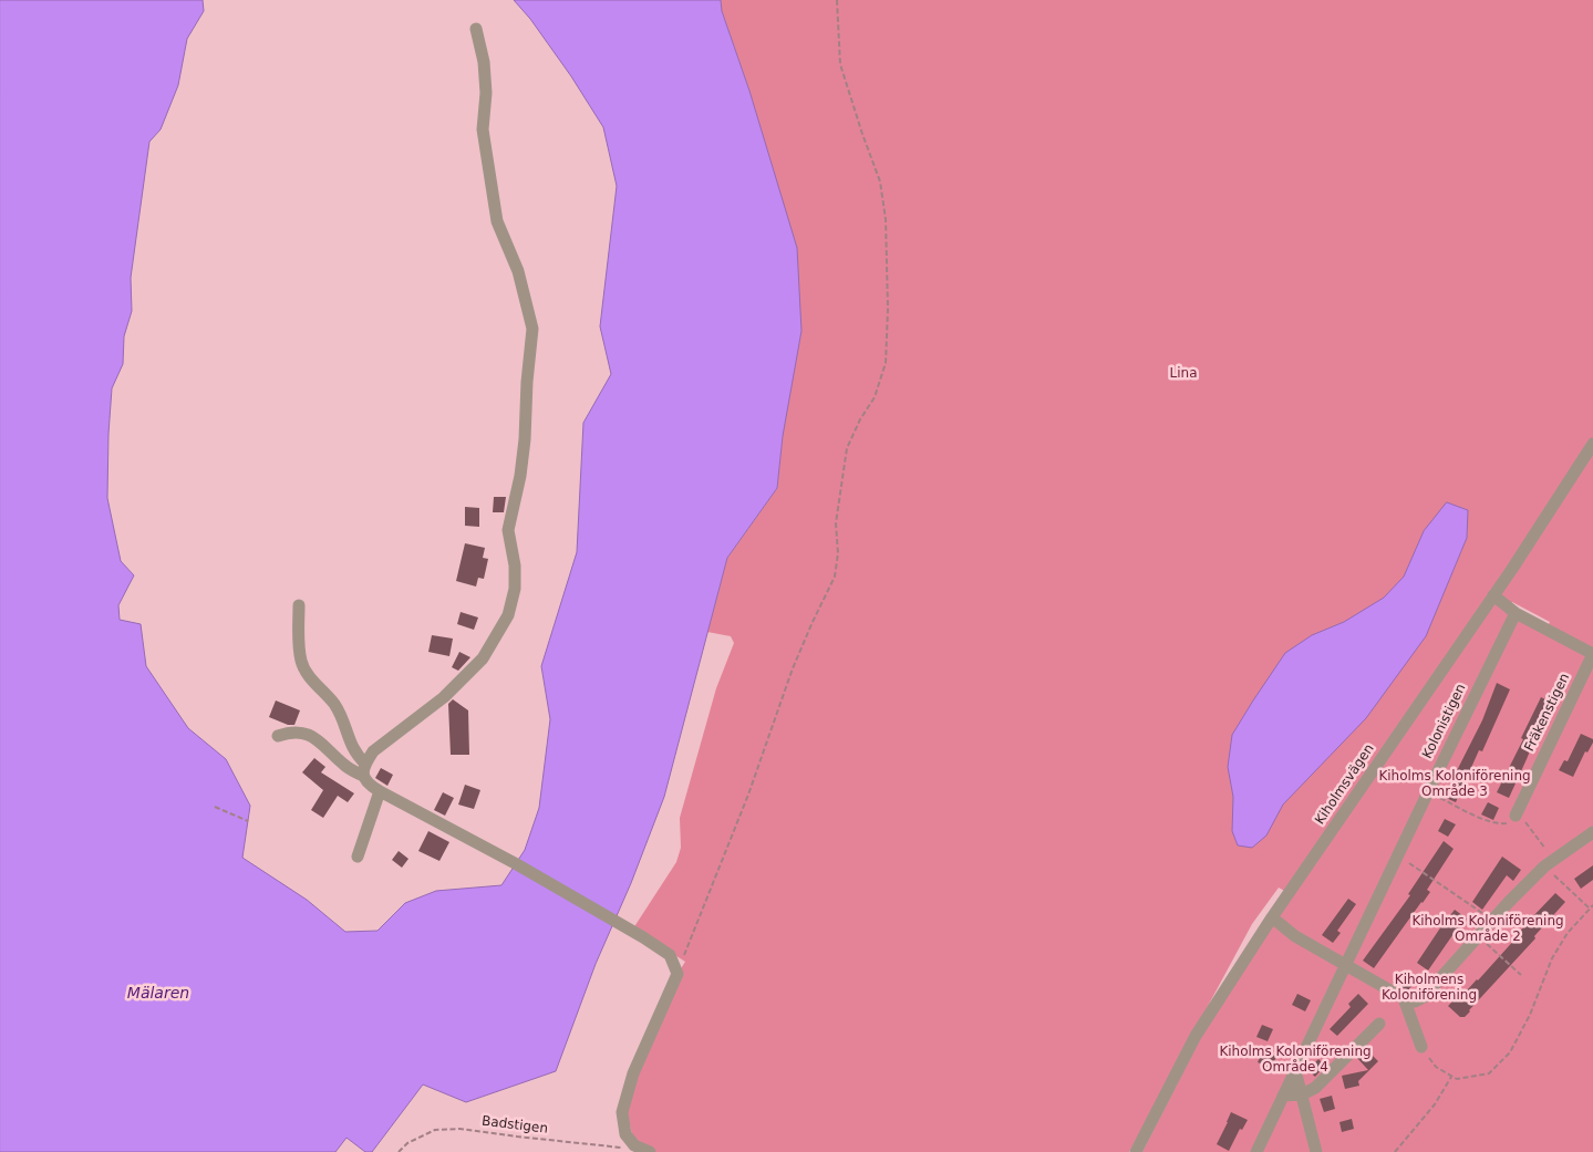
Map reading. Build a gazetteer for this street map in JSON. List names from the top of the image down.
{
  "streets": {
    "street": ["Fräkenstigen", "Kolonistigen", "Kiholmsvägen"],
    "path": ["Badstigen"]
  },
  "water": ["Mälaren"],
  "parks": [
    "Lina",
    "Kiholms Koloniförening Område 3",
    "Kiholms Koloniförening Område 2",
    "Kiholmens Koloniförening",
    "Kiholms Koloniförening Område 4"
  ]
}
